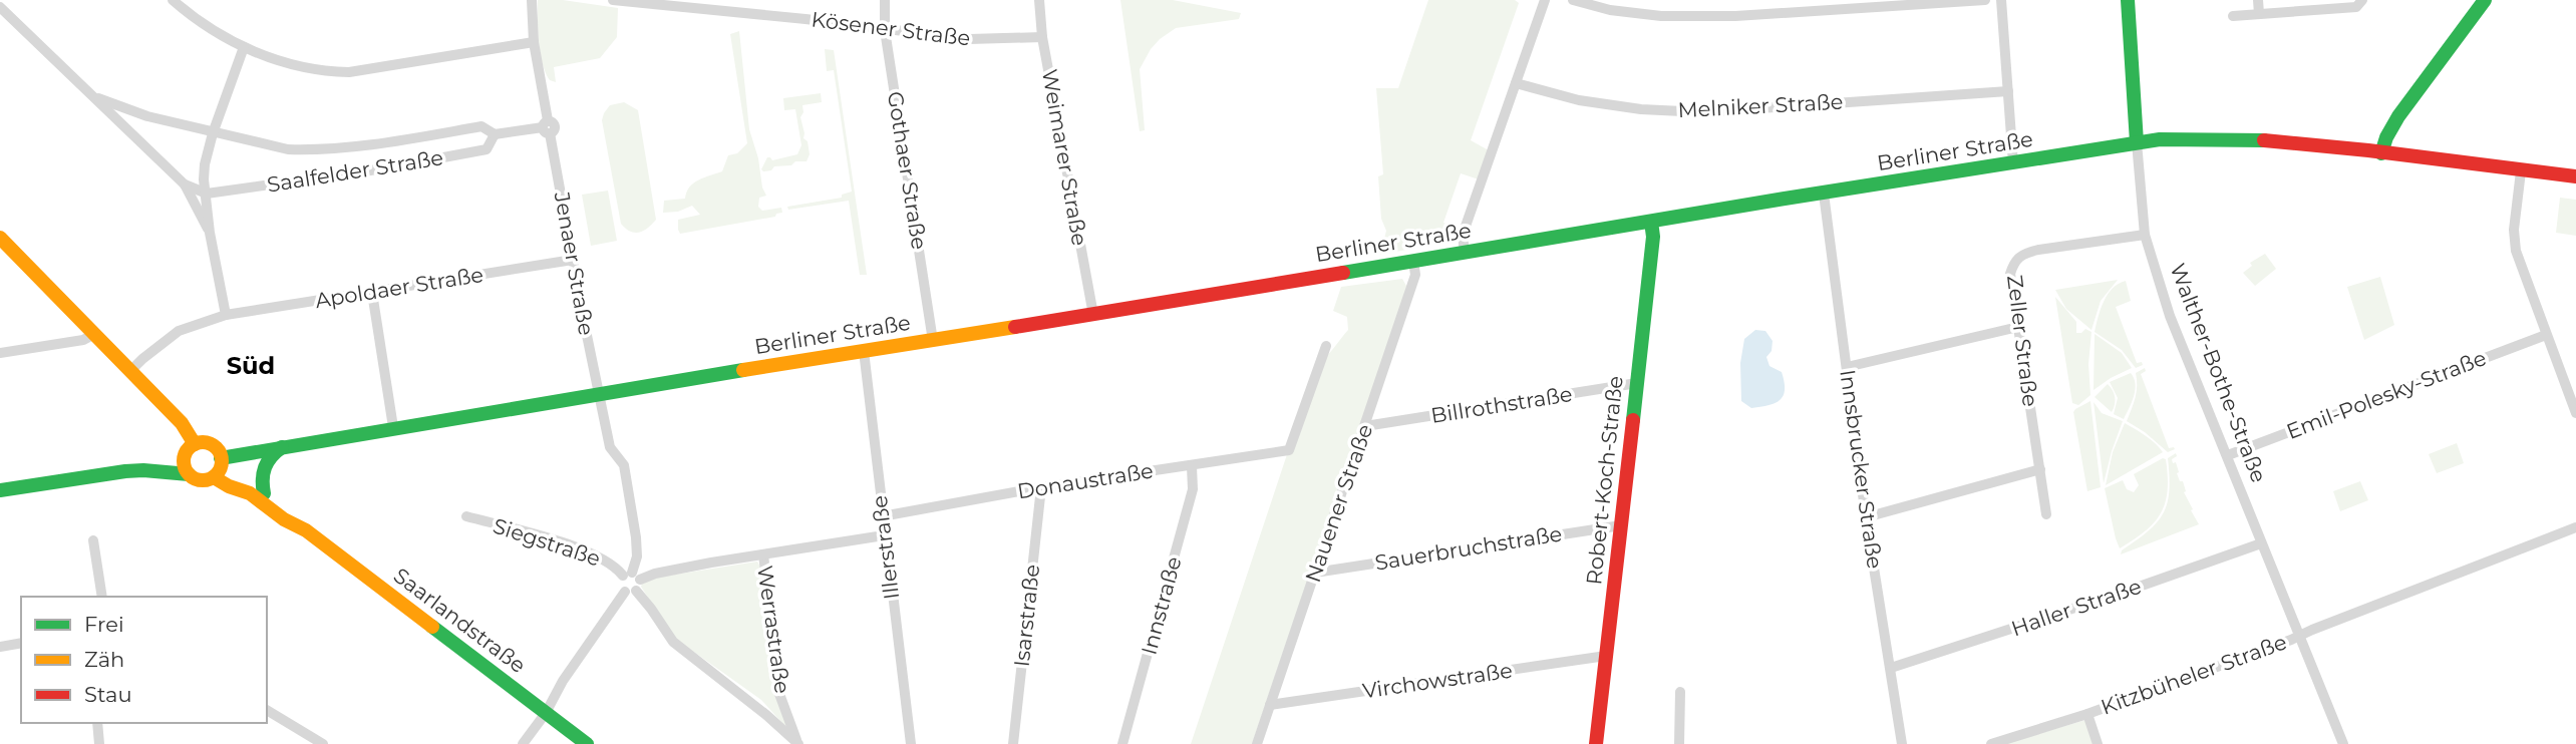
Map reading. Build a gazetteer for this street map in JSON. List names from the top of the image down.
{
  "streets": {
    "main road": [
      "Berliner Straße",
      "Walther-Bothe-Straße",
      "Robert-Koch-Straße",
      "Saarlandstraße"
    ],
    "street": [
      "Kösener Straße",
      "Melniker Straße",
      "Weimarer Straße",
      "Gothaer Straße",
      "Saalfelder Straße",
      "Jenaer Straße",
      "Apoldaer Straße",
      "Zeller Straße",
      "Emil-Polesky-Straße",
      "Billrothstraße",
      "Innsbrucker Straße",
      "Donaustraße",
      "Nauener Straße",
      "Siegstraße",
      "Illerstraße",
      "Sauerbruchstraße",
      "Innstraße",
      "Haller Straße",
      "Isarstraße",
      "Werrastraße",
      "Kitzbüheler Straße",
      "Virchowstraße"
    ]
  },
  "crossings": [
    ["Kösener Straße", "Weimarer Straße"],
    ["Kösener Straße", "Gothaer Straße"],
    ["Berliner Straße", "Weimarer Straße"],
    ["Berliner Straße", "Gothaer Straße"],
    ["Berliner Straße", "Jenaer Straße"],
    ["Berliner Straße", "Walther-Bothe-Straße"],
    ["Berliner Straße", "Innsbrucker Straße"],
    ["Berliner Straße", "Robert-Koch-Straße"],
    ["Berliner Straße", "Nauener Straße"],
    ["Berliner Straße", "Illerstraße"],
    ["Berliner Straße", "Saarlandstraße"],
    ["Saalfelder Straße", "Jenaer Straße"],
    ["Jenaer Straße", "Apoldaer Straße"],
    ["Jenaer Straße", "Siegstraße"],
    ["Zeller Straße", "Walther-Bothe-Straße"],
    ["Walther-Bothe-Straße", "Emil-Polesky-Straße"],
    ["Walther-Bothe-Straße", "Haller Straße"],
    ["Walther-Bothe-Straße", "Kitzbüheler Straße"],
    ["Billrothstraße", "Robert-Koch-Straße"],
    ["Billrothstraße", "Nauener Straße"],
    ["Innsbrucker Straße", "Haller Straße"],
    ["Robert-Koch-Straße", "Sauerbruchstraße"],
    ["Robert-Koch-Straße", "Virchowstraße"],
    ["Donaustraße", "Illerstraße"],
    ["Donaustraße", "Innstraße"],
    ["Donaustraße", "Isarstraße"],
    ["Nauener Straße", "Sauerbruchstraße"],
    ["Nauener Straße", "Virchowstraße"]
  ],
  "districts": ["Süd"],
  "legend": ["Frei", "Zäh", "Stau"]
}
